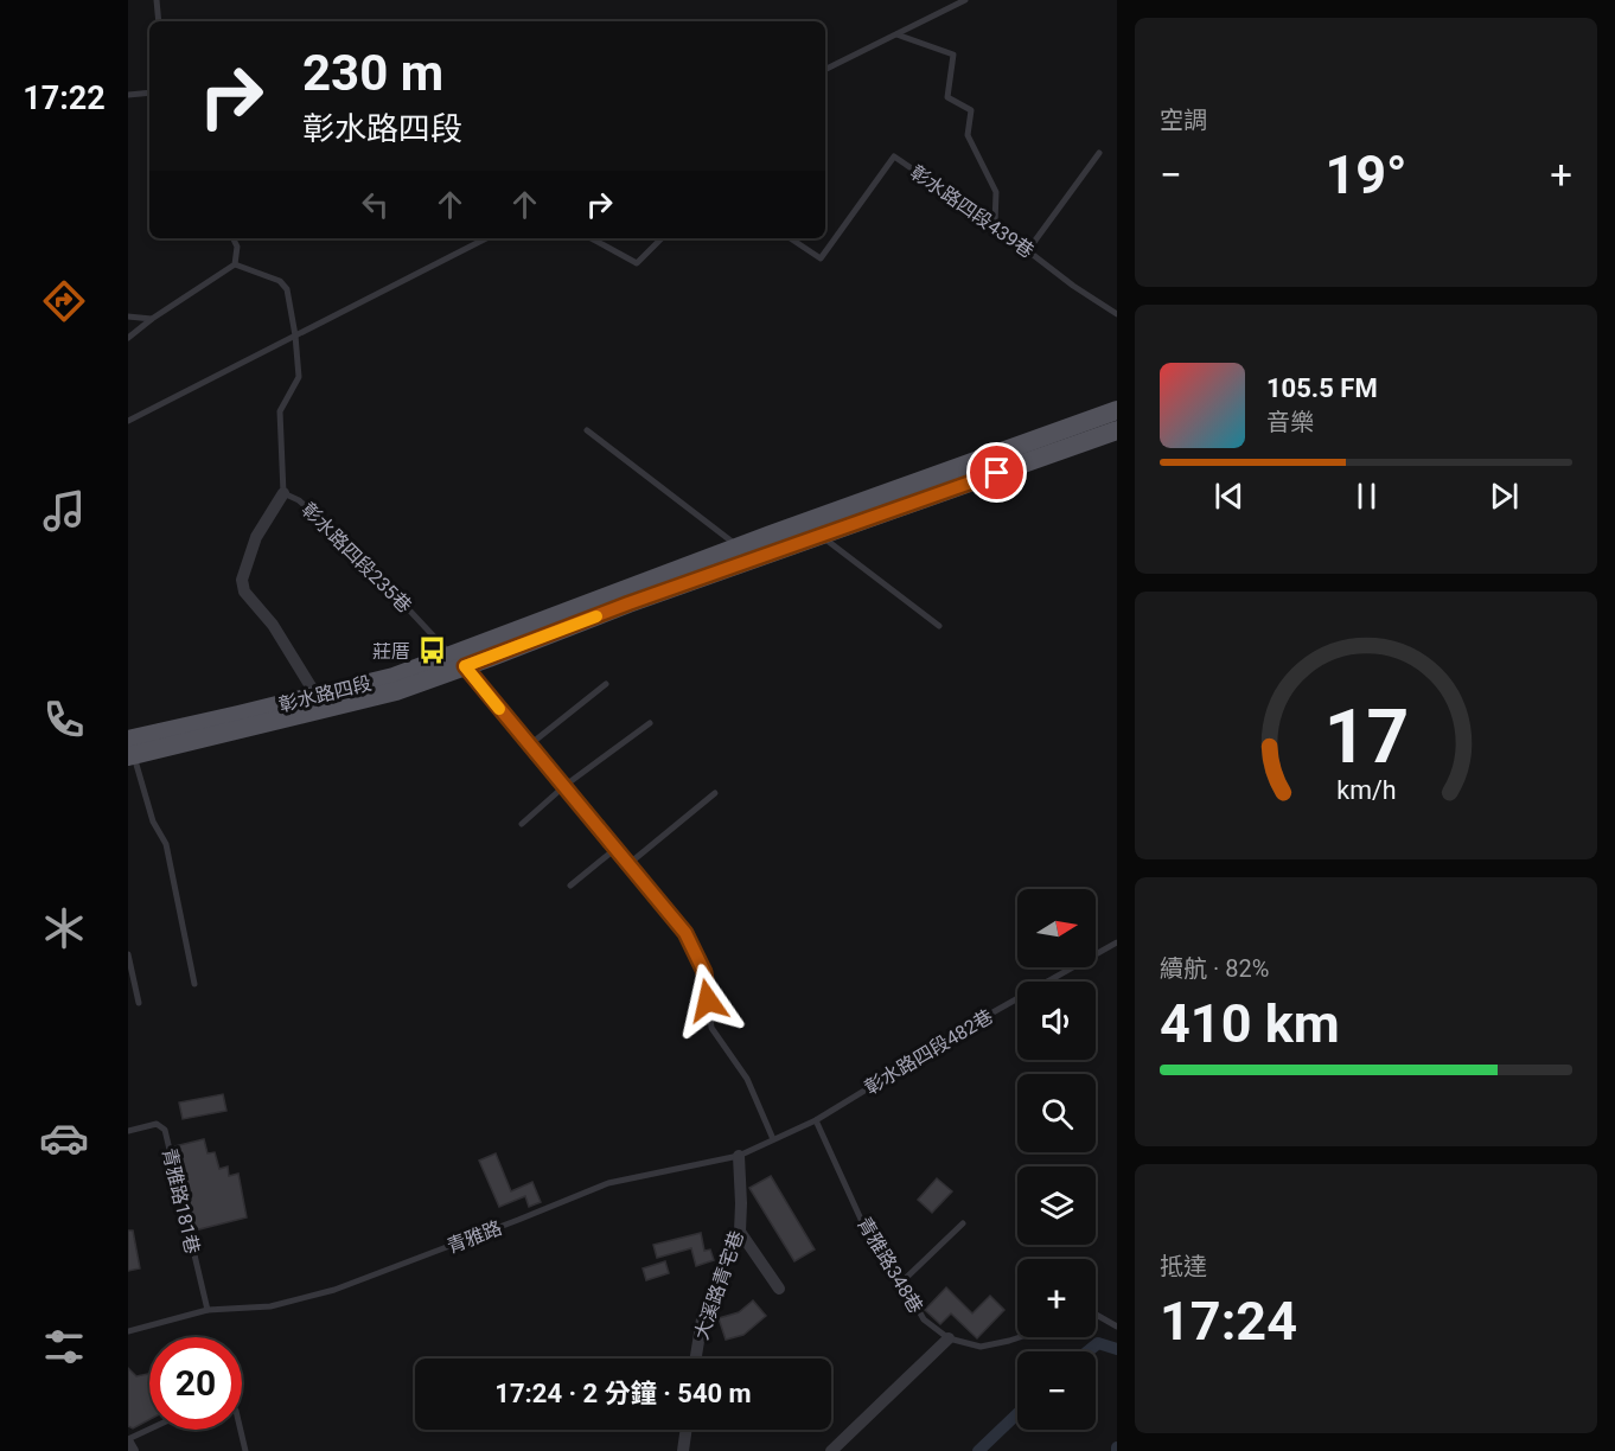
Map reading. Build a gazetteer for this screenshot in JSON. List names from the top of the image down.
{
  "streets": {
    "main road": ["彰水路四段"],
    "street": ["大溪路青宅巷"],
    "lane": [
      "彰水路四段439巷",
      "彰水路四段235巷",
      "彰水路四段482巷",
      "青雅路181巷",
      "青雅路",
      "青雅路348巷"
    ]
  },
  "crossings": [
    ["彰水路四段235巷", "彰水路四段"],
    ["彰水路四段235巷", "青雅路"],
    ["彰水路四段482巷", "青雅路"],
    ["彰水路四段482巷", "青雅路348巷"],
    ["青雅路181巷", "青雅路"],
    ["青雅路", "青雅路348巷"],
    ["青雅路", "大溪路青宅巷"]
  ],
  "places": {
    "bus stop": ["莊厝"]
  },
  "north": "right",
  "page": {
    "tabs": "17:22",
    "tile": [
      "空調",
      ["續航 · 82%", "410 km"],
      ["抵達", "17:24"]
    ],
    "turn": ["230 m", "彰水路四段"],
    "heat": ["−", "19°", "+"],
    "song": ["105.5 FM", "音樂"],
    "map_buttons": ["+", "−"],
    "limit": "20",
    "trip": "17:24 · 2 分鐘 · 540 m",
    "gauge": ["17", "km/h"]
  }
}
